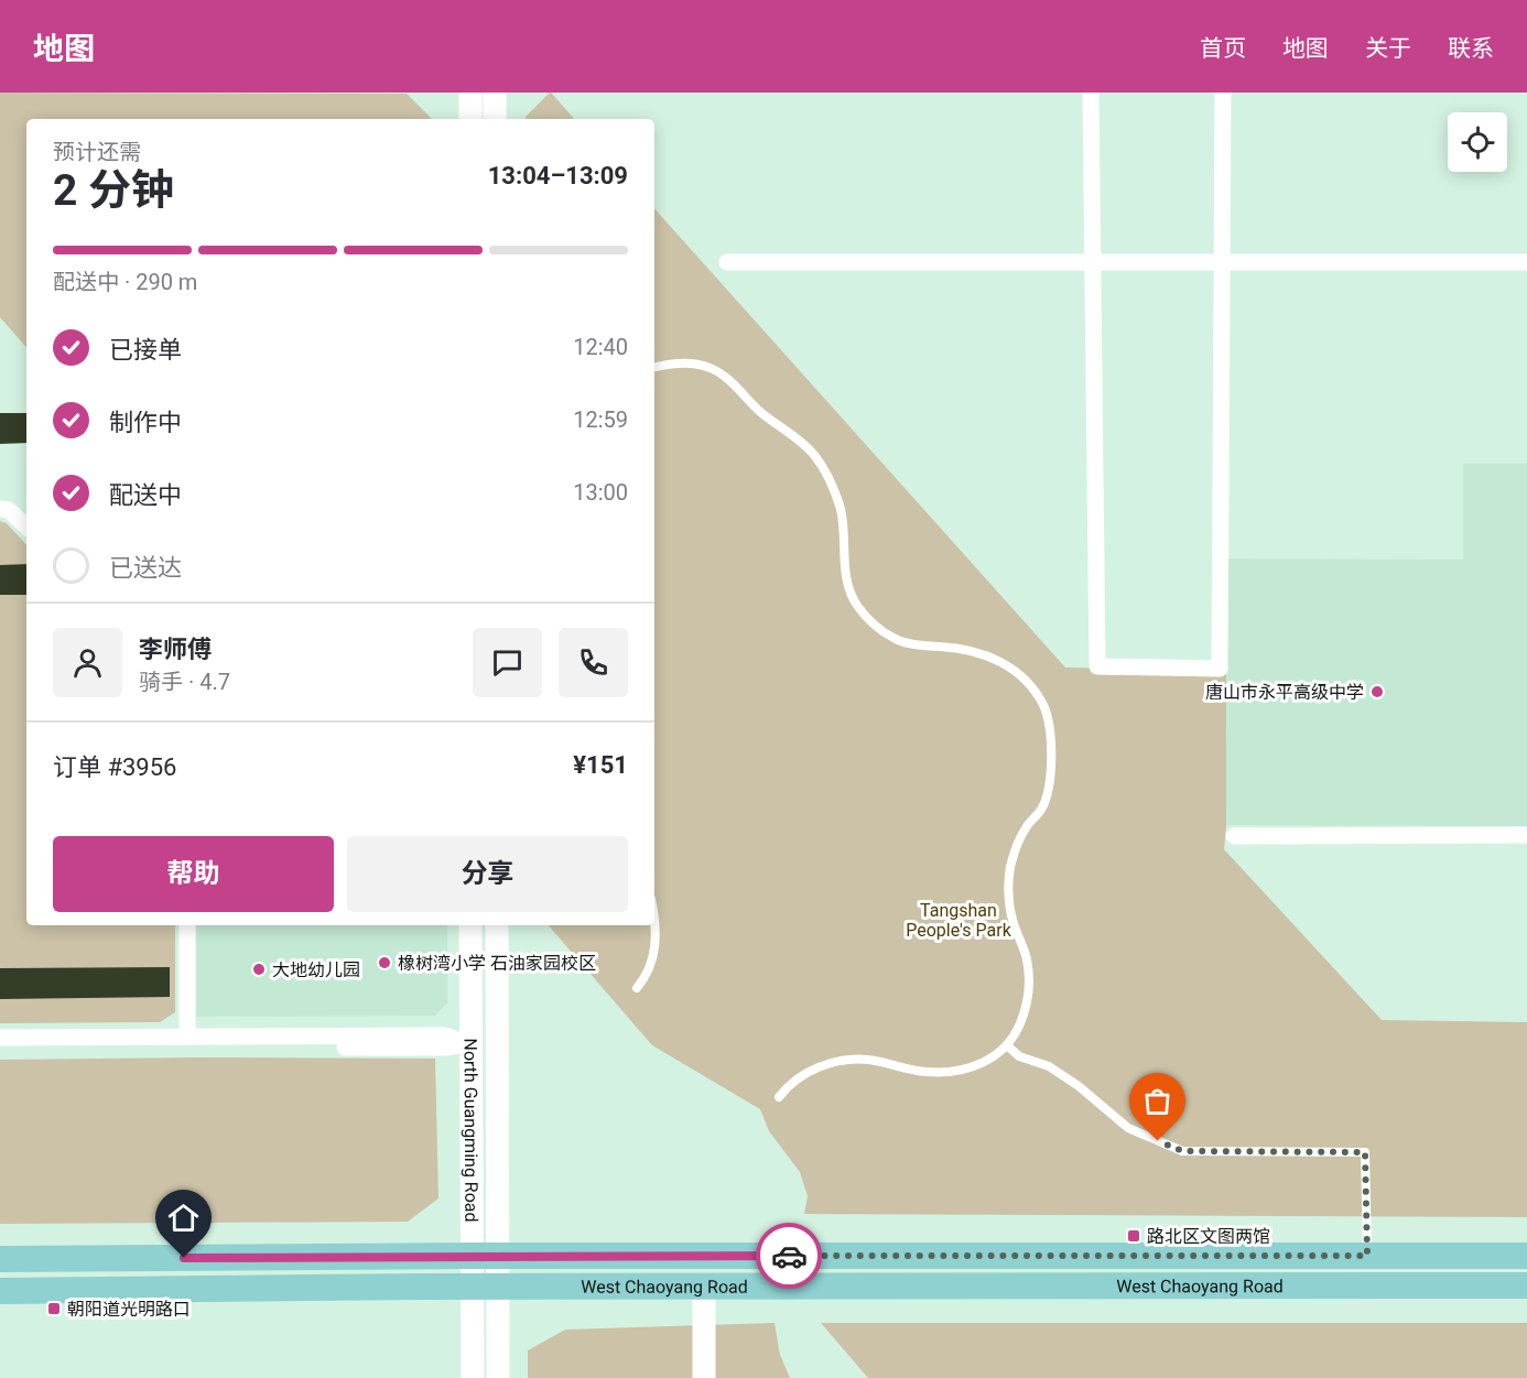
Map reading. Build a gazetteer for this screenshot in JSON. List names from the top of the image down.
{
  "streets": {
    "main road": ["North Guangming Road", "West Chaoyang Road"]
  },
  "crossings": [
    ["North Guangming Road", "West Chaoyang Road"]
  ],
  "parks": ["Tangshan People's Park"],
  "places": {
    "other": ["唐山市永平高级中学", "橡树湾小学 石油家园校区", "大地幼儿园"],
    "transit": ["路北区文图两馆", "朝阳道光明路口"]
  },
  "page": {
    "header": "地图",
    "nav": [
      "首页",
      "地图",
      "关于",
      "联系"
    ],
    "heading": ["2 分钟", "预计还需", "13:04–13:09"],
    "panel": [
      "李师傅",
      "骑手 · 4.7",
      "订单 #3956",
      "¥151"
    ],
    "bar": "配送中 · 290 m",
    "list": [
      ["已接单", "12:40"],
      ["制作中", "12:59"],
      ["配送中", "13:00"],
      "已送达"
    ],
    "buttons": ["帮助", "分享"]
  }
}
